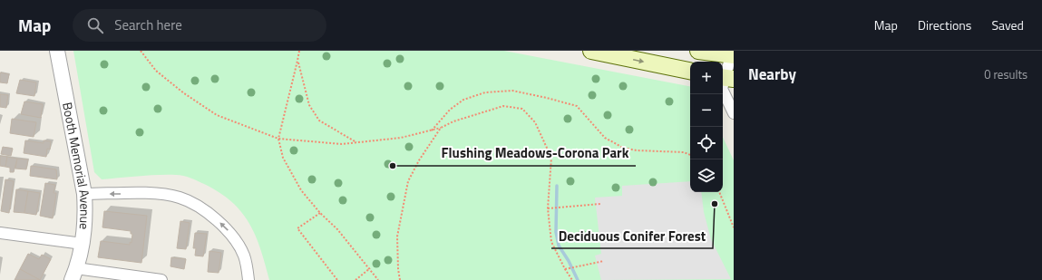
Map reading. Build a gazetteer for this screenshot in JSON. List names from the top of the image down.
{
  "streets": {
    "street": ["Booth Memorial Avenue"]
  },
  "places": ["Flushing Meadows-Corona Park", "Deciduous Conifer Forest"],
  "page": {
    "header": "Map",
    "search": "Search here",
    "nav": ["Map", "Directions", "Saved"],
    "heading": ["Nearby", "0 results"],
    "map_buttons": ["+", "−"]
  }
}
